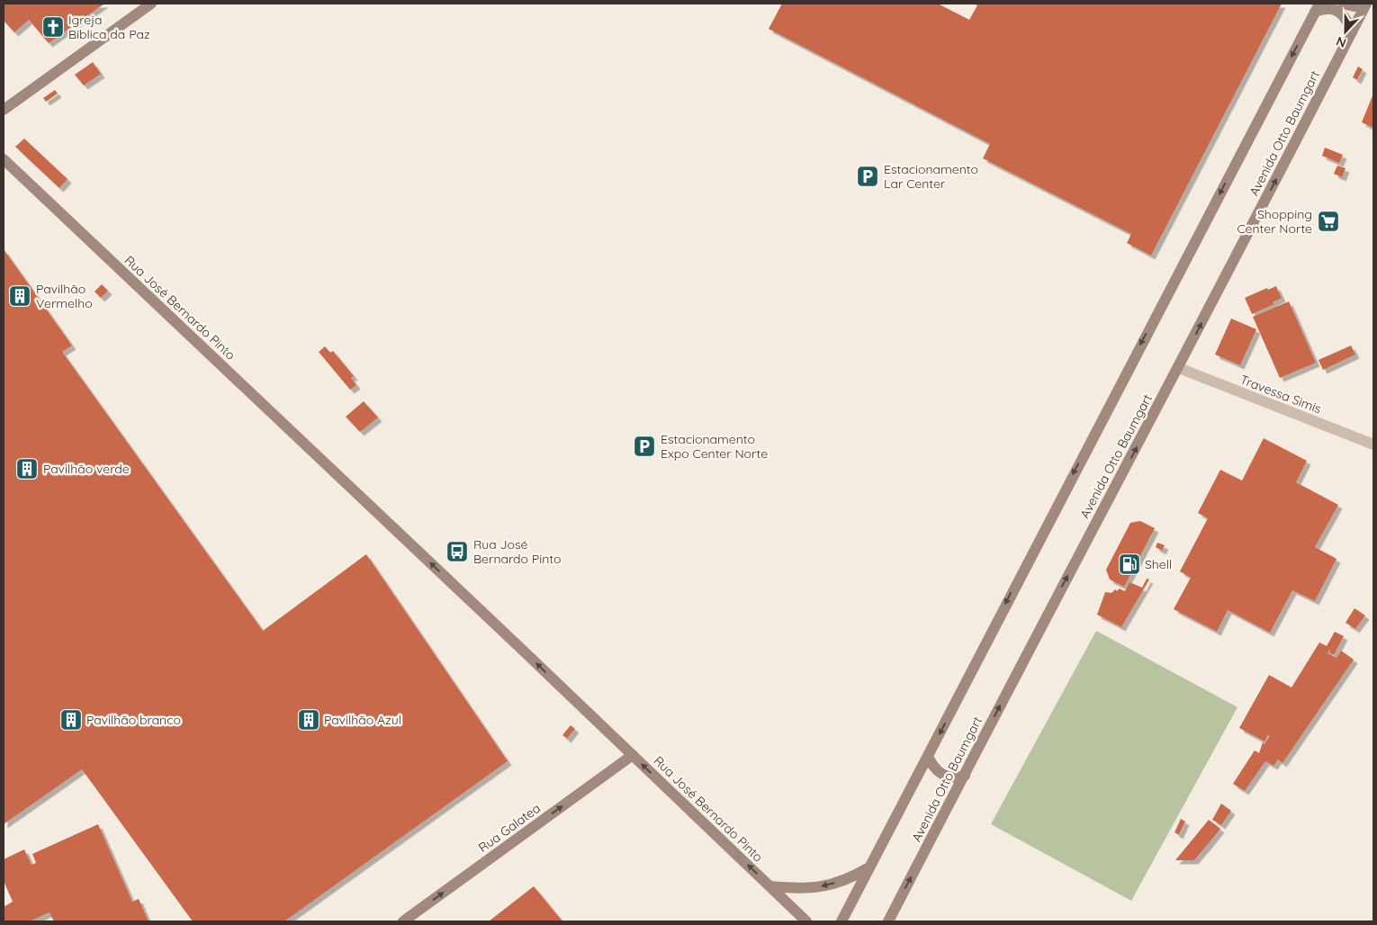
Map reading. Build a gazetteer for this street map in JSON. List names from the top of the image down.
{
  "streets": {
    "main road": ["Avenida Otto Baumgart", "Rua José Bernardo Pinto", "Rua Galatea"],
    "street": ["Travessa Simis"]
  },
  "crossings": [
    ["Avenida Otto Baumgart", "Travessa Simis"],
    ["Rua José Bernardo Pinto", "Rua Galatea"]
  ],
  "one_way": ["Rua José Bernardo Pinto", "Rua Galatea"],
  "places": {
    "church": ["Igreja Bíblica da Paz"],
    "parking": ["Estacionamento Lar Center", "Estacionamento Expo Center Norte"],
    "supermarket": ["Shopping Center Norte"],
    "building": [
      "Pavilhão Vermelho",
      "Pavilhão verde",
      "Pavilhão branco",
      "Pavilhão Azul"
    ],
    "bus stop": ["Rua José Bernardo Pinto"],
    "fuel station": ["Shell"]
  },
  "north": "bottom"
}
